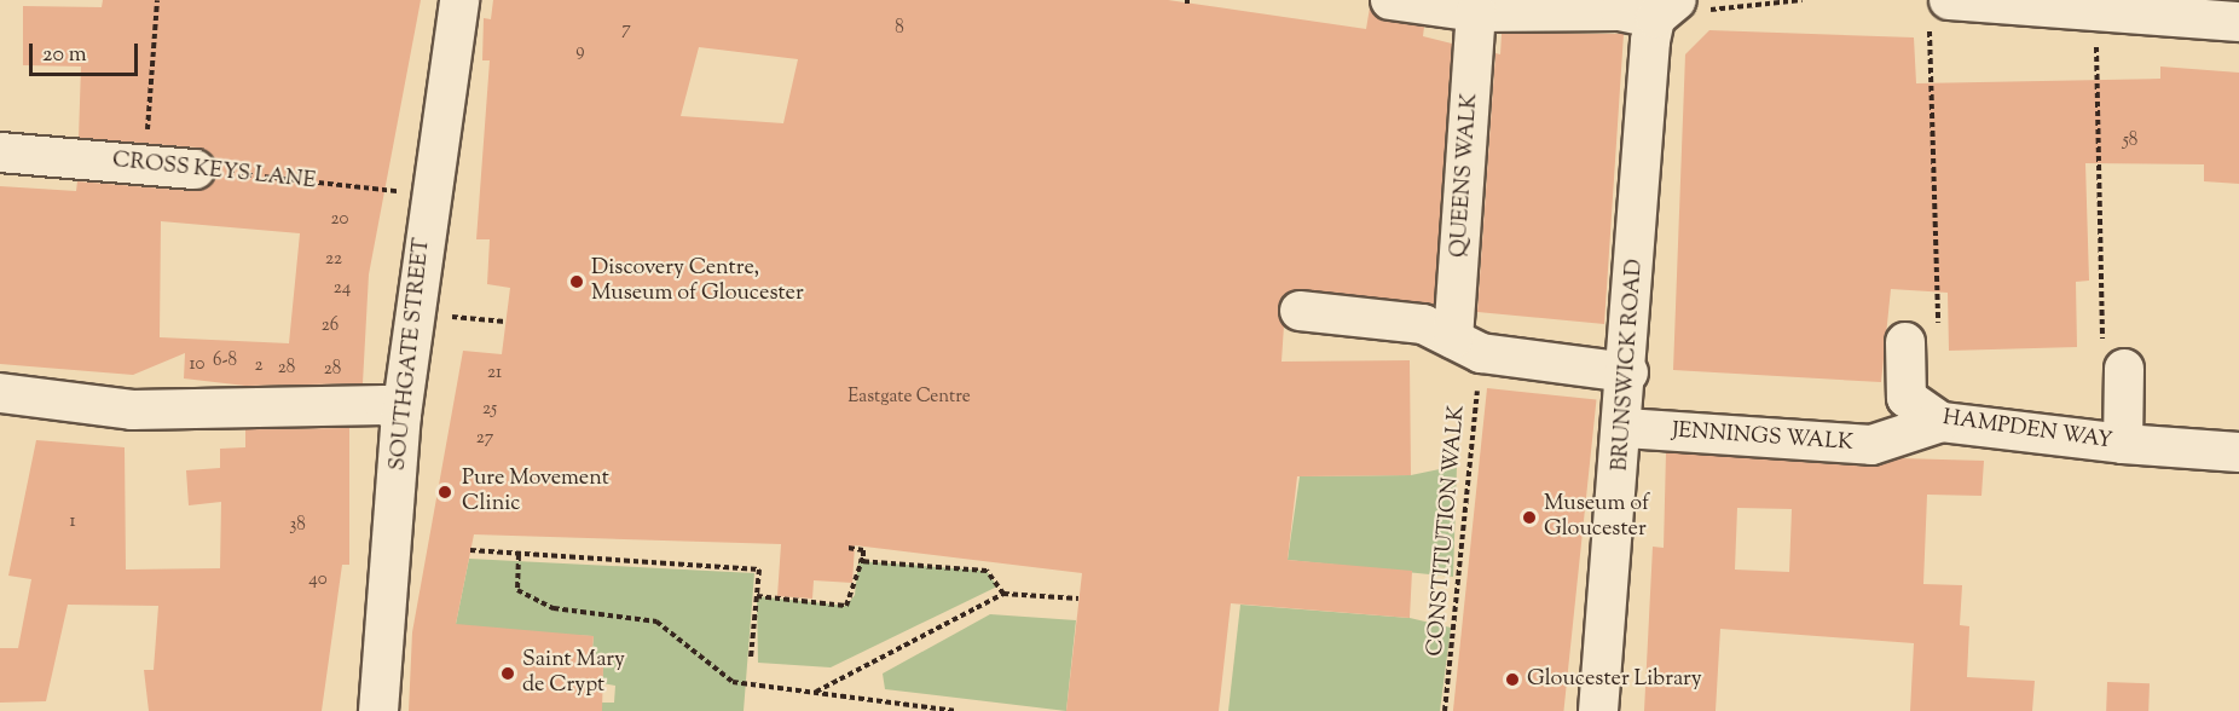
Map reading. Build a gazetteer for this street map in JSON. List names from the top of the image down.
{
  "streets": {
    "street": [
      "CROSS KEYS LANE",
      "QUEENS WALK",
      "SOUTHGATE STREET",
      "BRUNSWICK ROAD",
      "HAMPDEN WAY",
      "JENNINGS WALK"
    ],
    "path": ["CONSTITUTION WALK"]
  },
  "crossings": [
    ["CROSS KEYS LANE", "SOUTHGATE STREET"],
    ["QUEENS WALK", "CONSTITUTION WALK"],
    ["BRUNSWICK ROAD", "JENNINGS WALK"],
    ["HAMPDEN WAY", "JENNINGS WALK"]
  ],
  "places": [
    "Discovery Centre, Museum of Gloucester",
    "Pure Movement Clinic",
    "Museum of Gloucester",
    "Saint Mary de Crypt",
    "Gloucester Library"
  ],
  "house_numbers": [
    "8",
    "7",
    "9",
    "58",
    "20",
    "22",
    "24",
    "26",
    "6-8",
    "10",
    "2",
    "28",
    "28",
    "21",
    "Eastgate Centre",
    "25",
    "27",
    "1",
    "38",
    "40"
  ],
  "scale_bar": "20 m"
}
